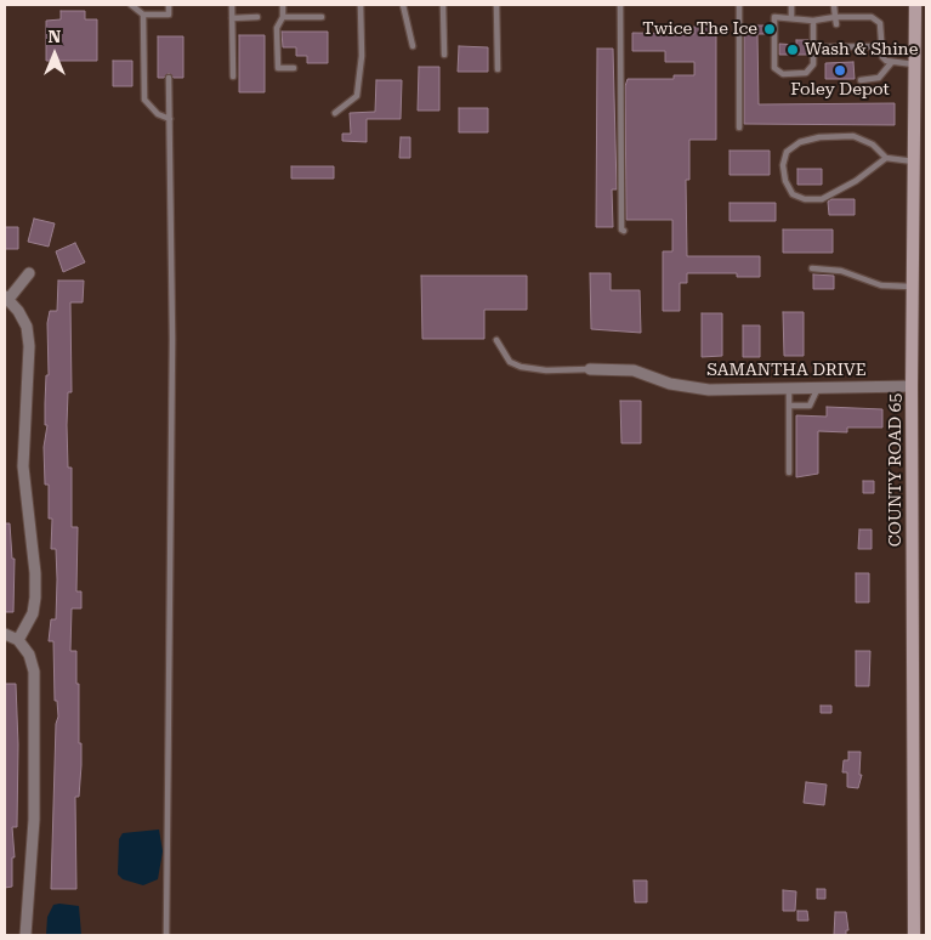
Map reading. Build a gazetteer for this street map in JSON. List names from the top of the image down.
{
  "streets": {
    "street": ["SAMANTHA DRIVE", "COUNTY ROAD 65"]
  },
  "crossings": [
    ["SAMANTHA DRIVE", "COUNTY ROAD 65"]
  ],
  "places": ["Twice The Ice", "Wash & Shine", "Foley Depot"],
  "north": "top"
}
